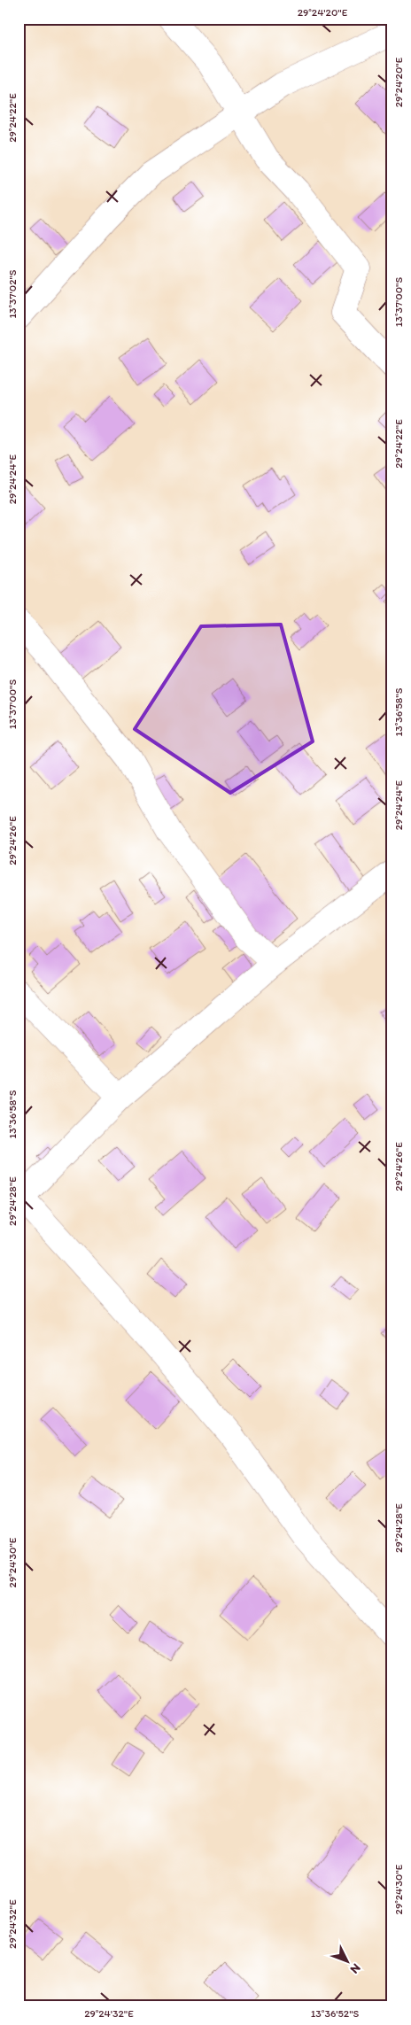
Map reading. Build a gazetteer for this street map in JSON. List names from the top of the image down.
{
  "north": "bottom right",
  "coordinates": [
    "29°24'20\"E",
    "29°24'22\"E",
    "13°37'02\"S",
    "13°37'00\"S",
    "29°24'24\"E",
    "13°36'58\"S",
    "29°24'26\"E",
    "29°24'28\"E",
    "29°24'30\"E",
    "29°24'32\"E",
    "13°36'52\"S"
  ]
}
